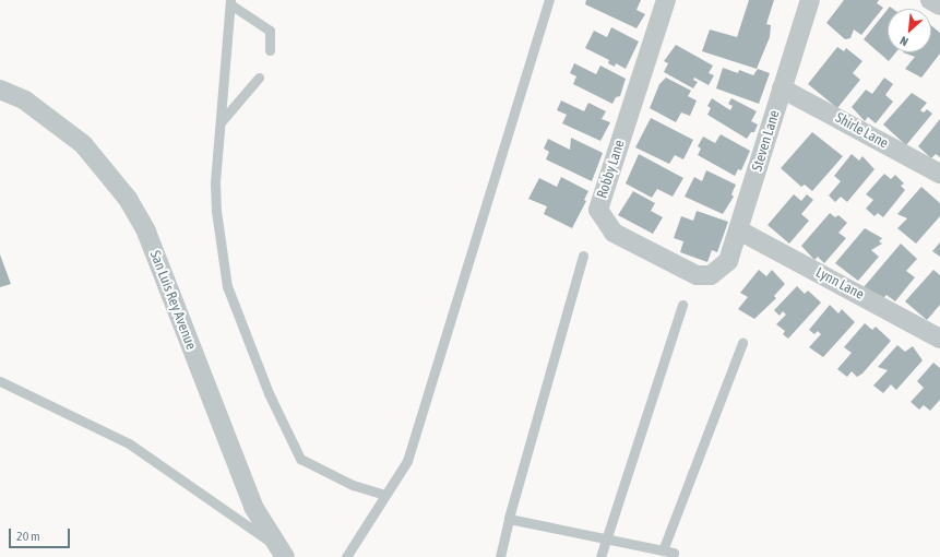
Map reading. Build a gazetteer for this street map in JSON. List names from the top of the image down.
{
  "streets": {
    "street": [
      "Shirle Lane",
      "Steven Lane",
      "Robby Lane",
      "Lynn Lane",
      "San Luis Rey Avenue"
    ]
  },
  "crossings": [
    ["Shirle Lane", "Steven Lane"],
    ["Steven Lane", "Robby Lane"],
    ["Steven Lane", "Lynn Lane"]
  ],
  "scale_bar": "20 m",
  "north": "bottom left"
}
